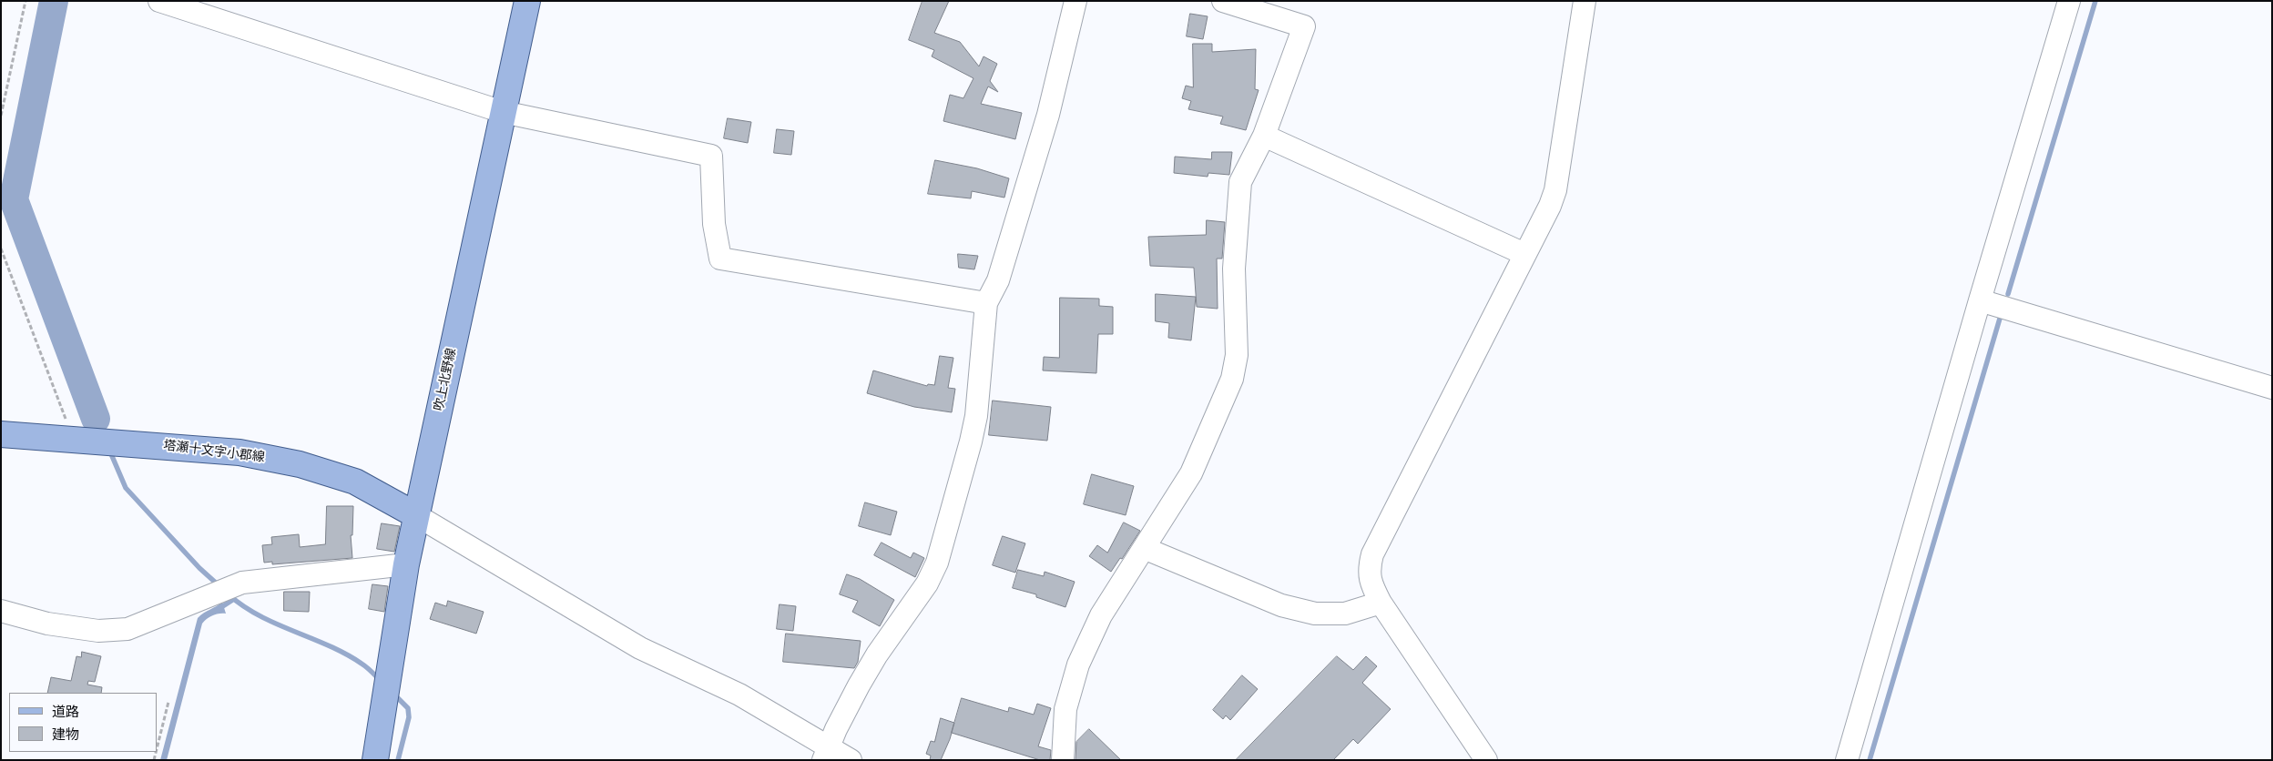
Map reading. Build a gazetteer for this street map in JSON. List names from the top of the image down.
{
  "streets": {
    "main road": ["吹上北野線", "塔瀬十文字小郡線"]
  },
  "crossings": [
    ["吹上北野線", "塔瀬十文字小郡線"]
  ],
  "legend": ["道路", "建物"]
}
